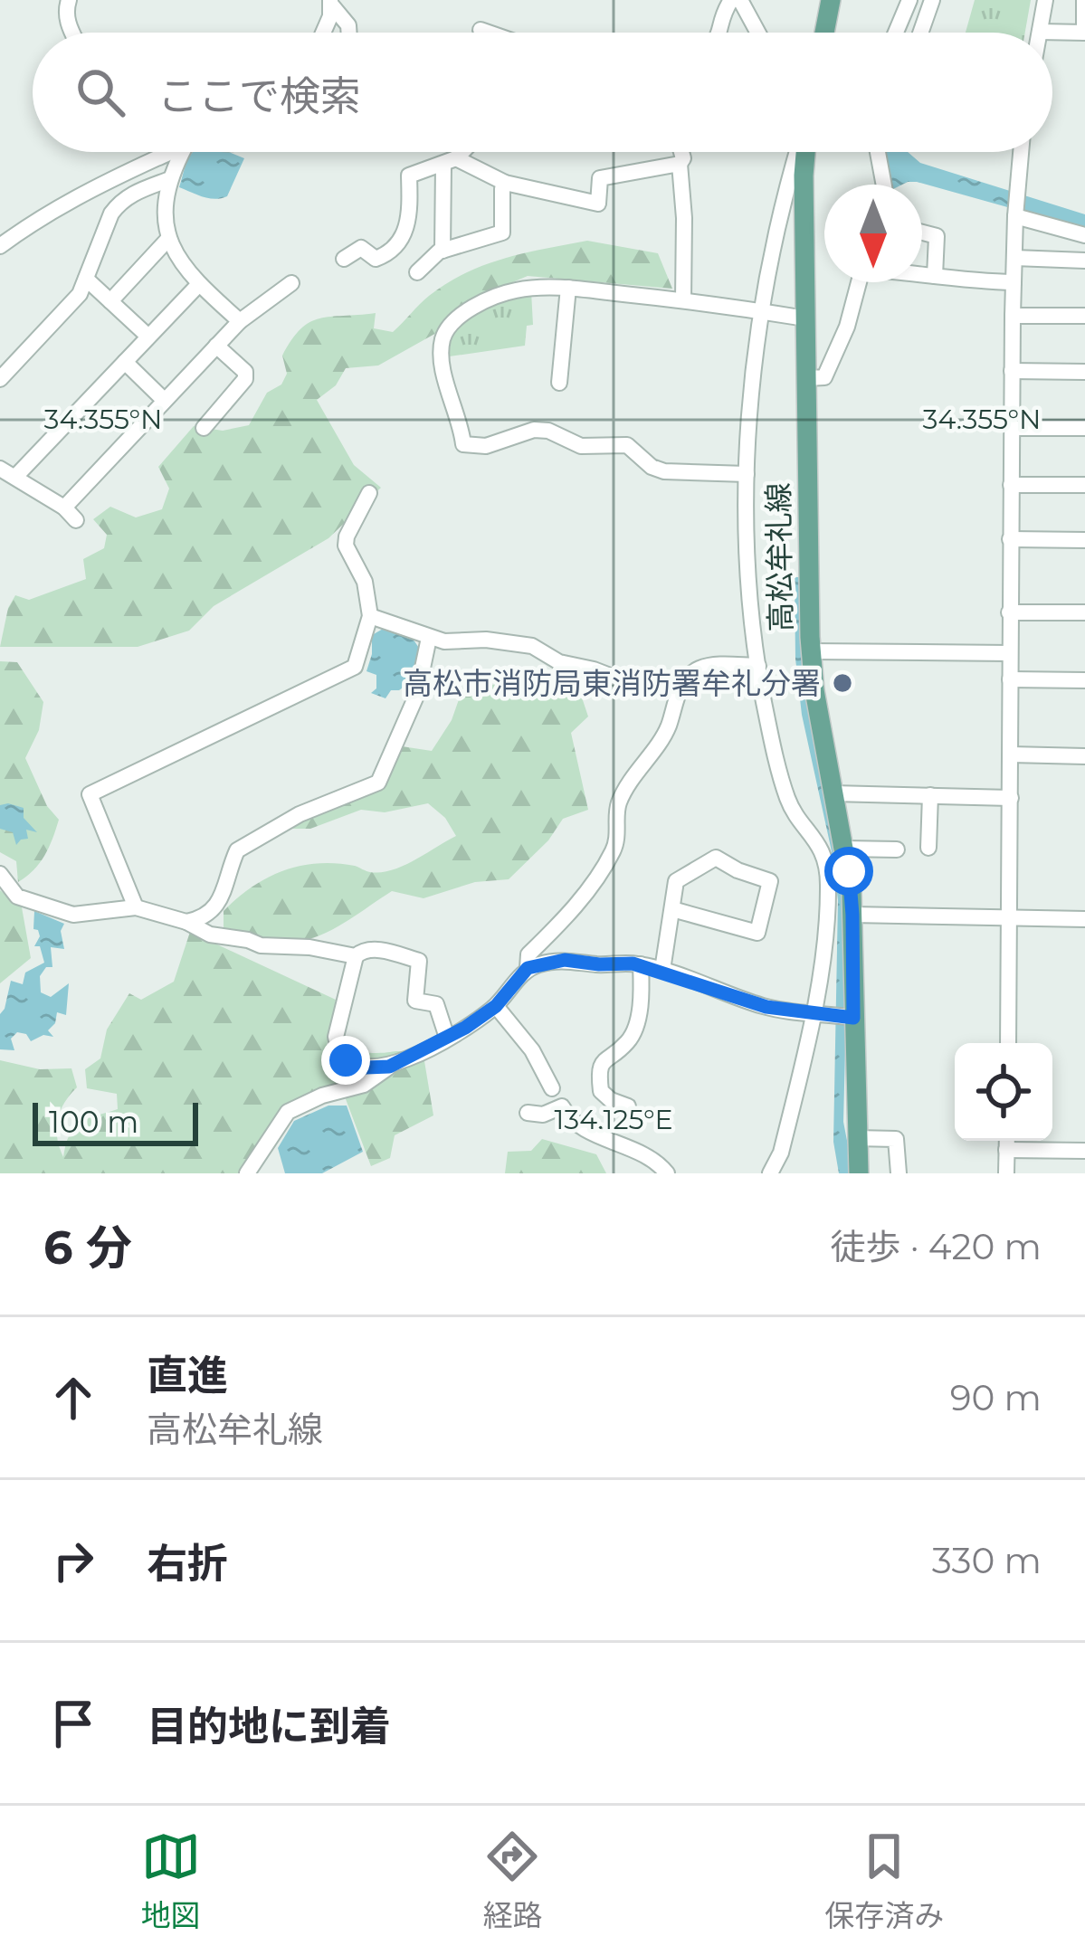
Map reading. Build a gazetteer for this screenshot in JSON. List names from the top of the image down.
{
  "streets": {
    "main road": ["高松牟礼線"]
  },
  "places": ["高松市消防局東消防署牟礼分署"],
  "scale_bar": "100 m",
  "north": "bottom",
  "page": {
    "search": "ここで検索",
    "scale": "100 m",
    "heading": ["6 分", "徒歩 · 420 m"],
    "list": [
      ["直進", "高松牟礼線", "90 m"],
      ["右折", "330 m"],
      "目的地に到着"
    ],
    "nav": ["地図", "経路", "保存済み"]
  },
  "coordinates": ["34.355°N", "134.125°E"]
}
